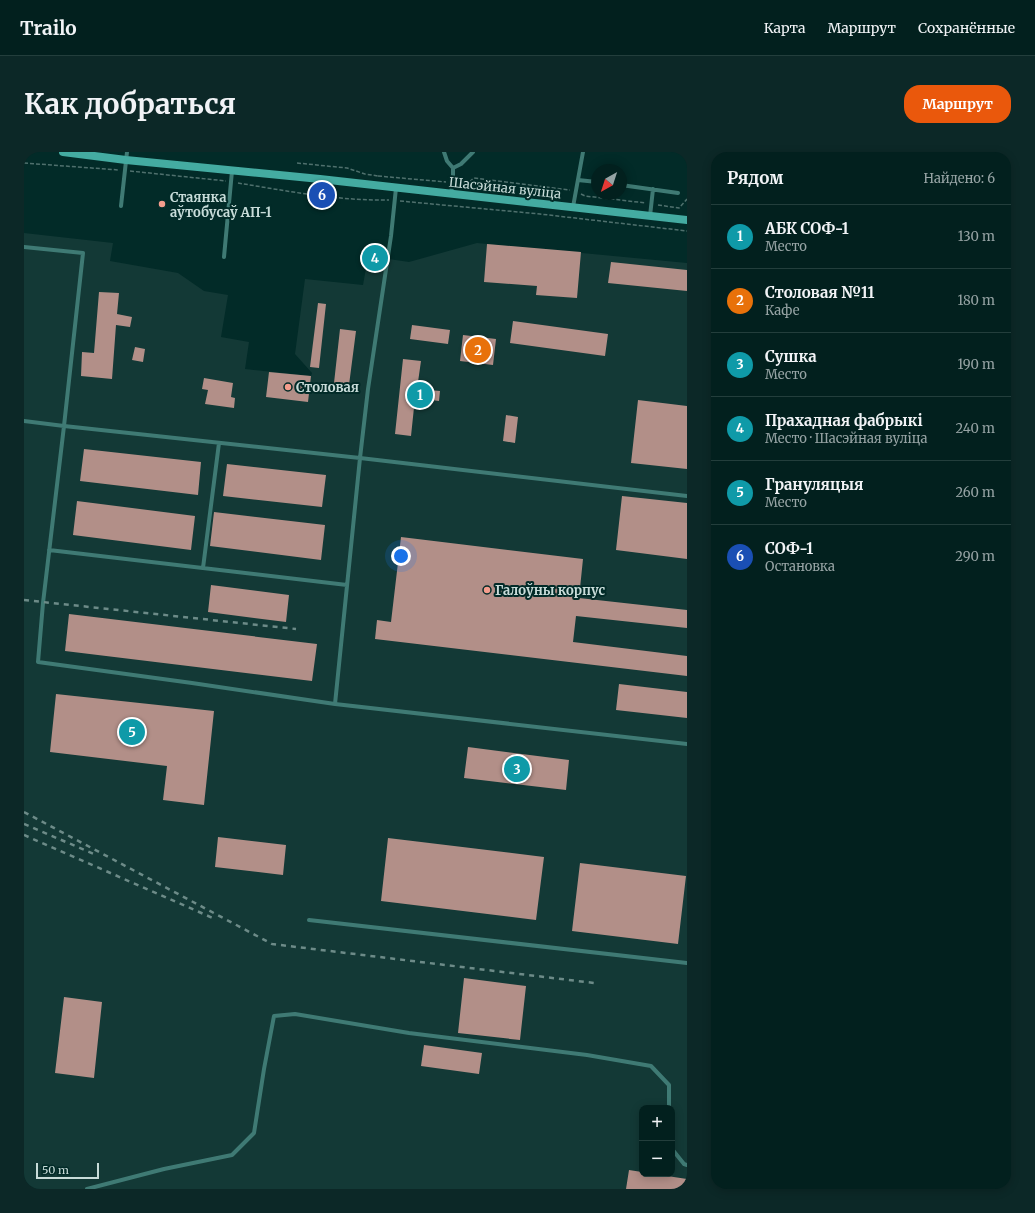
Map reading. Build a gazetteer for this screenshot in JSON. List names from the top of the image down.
{
  "streets": {
    "main road": ["Шасэйная вуліца"]
  },
  "places": ["Стаянка аўтобусаў АП-1", "Столовая", "Галоўны корпус"],
  "scale_bar": "50 m",
  "north": "bottom left",
  "page": {
    "header": "Trailo",
    "nav": ["Карта", "Маршрут", "Сохранённые"],
    "buttons": "Маршрут",
    "title": "Как добраться",
    "heading": ["Рядом", "Найдено: 6"],
    "pins": [
      "6",
      "4",
      "2",
      "1",
      "5",
      "3"
    ],
    "list": [
      {
        "mark": "1",
        "name": "АБК СОФ-1",
        "note": "Место",
        "value": "130 m"
      },
      {
        "mark": "2",
        "name": "Столовая №11",
        "note": "Кафе",
        "value": "180 m"
      },
      {
        "mark": "3",
        "name": "Сушка",
        "note": "Место",
        "value": "190 m"
      },
      {
        "mark": "4",
        "name": "Прахадная фабрыкі",
        "note": "Место · Шасэйная вуліца",
        "value": "240 m"
      },
      {
        "mark": "5",
        "name": "Грануляцыя",
        "note": "Место",
        "value": "260 m"
      },
      {
        "mark": "6",
        "name": "СОФ-1",
        "note": "Остановка",
        "value": "290 m"
      }
    ],
    "map_buttons": ["+", "−"],
    "scale": "50 m"
  }
}
